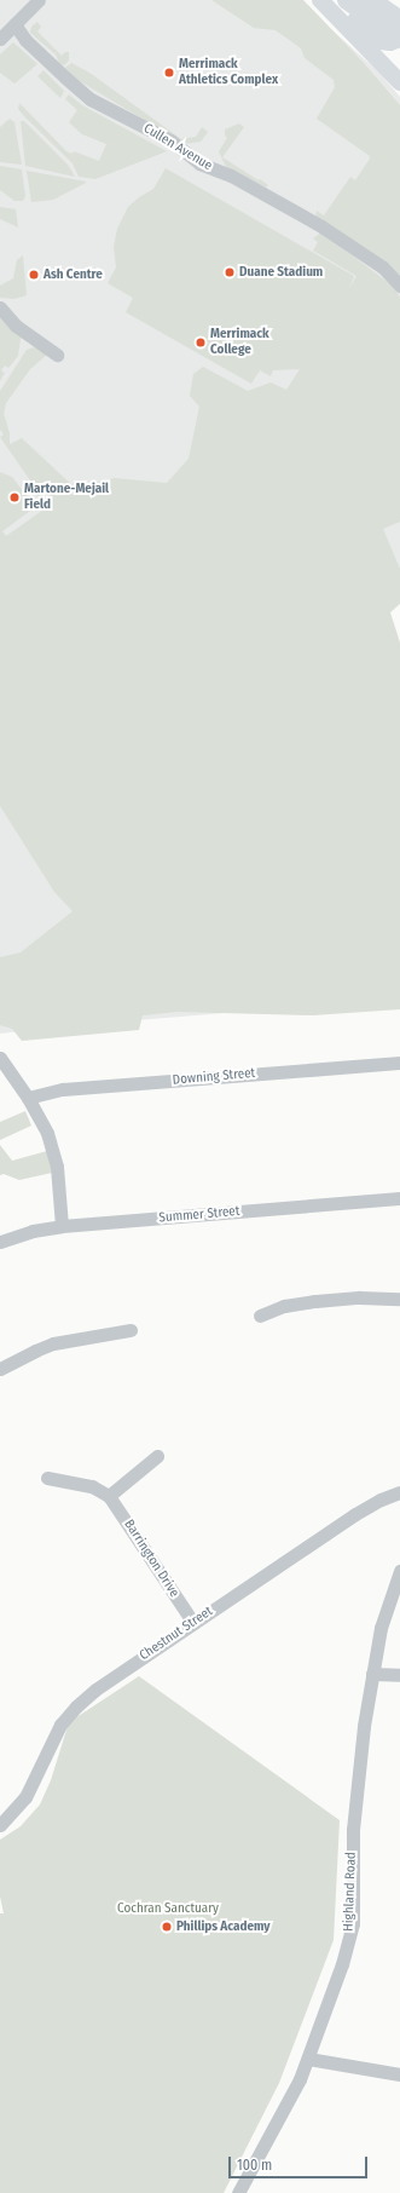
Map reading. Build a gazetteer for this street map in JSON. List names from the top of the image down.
{
  "streets": {
    "street": [
      "Cullen Avenue",
      "Downing Street",
      "Summer Street",
      "Barrington Drive",
      "Chestnut Street",
      "Highland Road"
    ]
  },
  "crossings": [
    ["Barrington Drive", "Chestnut Street"]
  ],
  "parks": ["Cochran Sanctuary"],
  "places": [
    "Merrimack Athletics Complex",
    "Duane Stadium",
    "Ash Centre",
    "Merrimack College",
    "Martone-Mejail Field",
    "Phillips Academy"
  ],
  "scale_bar": "100 m"
}
